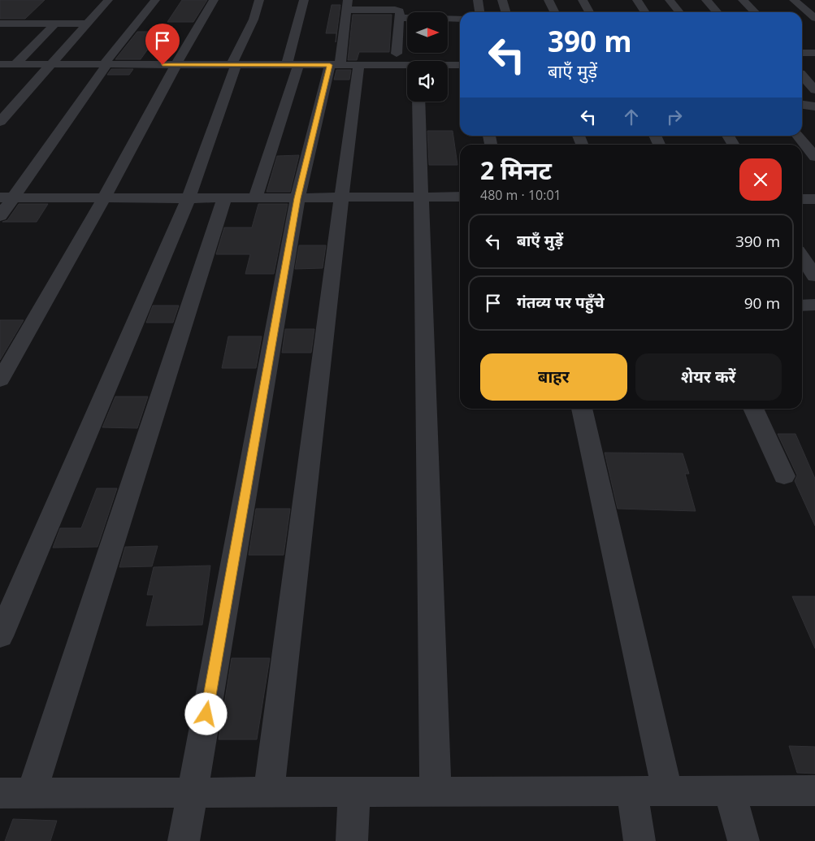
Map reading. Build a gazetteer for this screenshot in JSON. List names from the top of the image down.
{
  "north": "right",
  "page": {
    "turn": ["390 m", "बाएँ मुड़ें"],
    "heading": ["2 मिनट", "480 m · 10:01"],
    "list": [
      {
        "name": "बाएँ मुड़ें",
        "value": "390 m"
      },
      {
        "name": "गंतव्य पर पहुँचे",
        "value": "90 m"
      }
    ],
    "buttons": ["बाहर", "शेयर करें"]
  }
}
